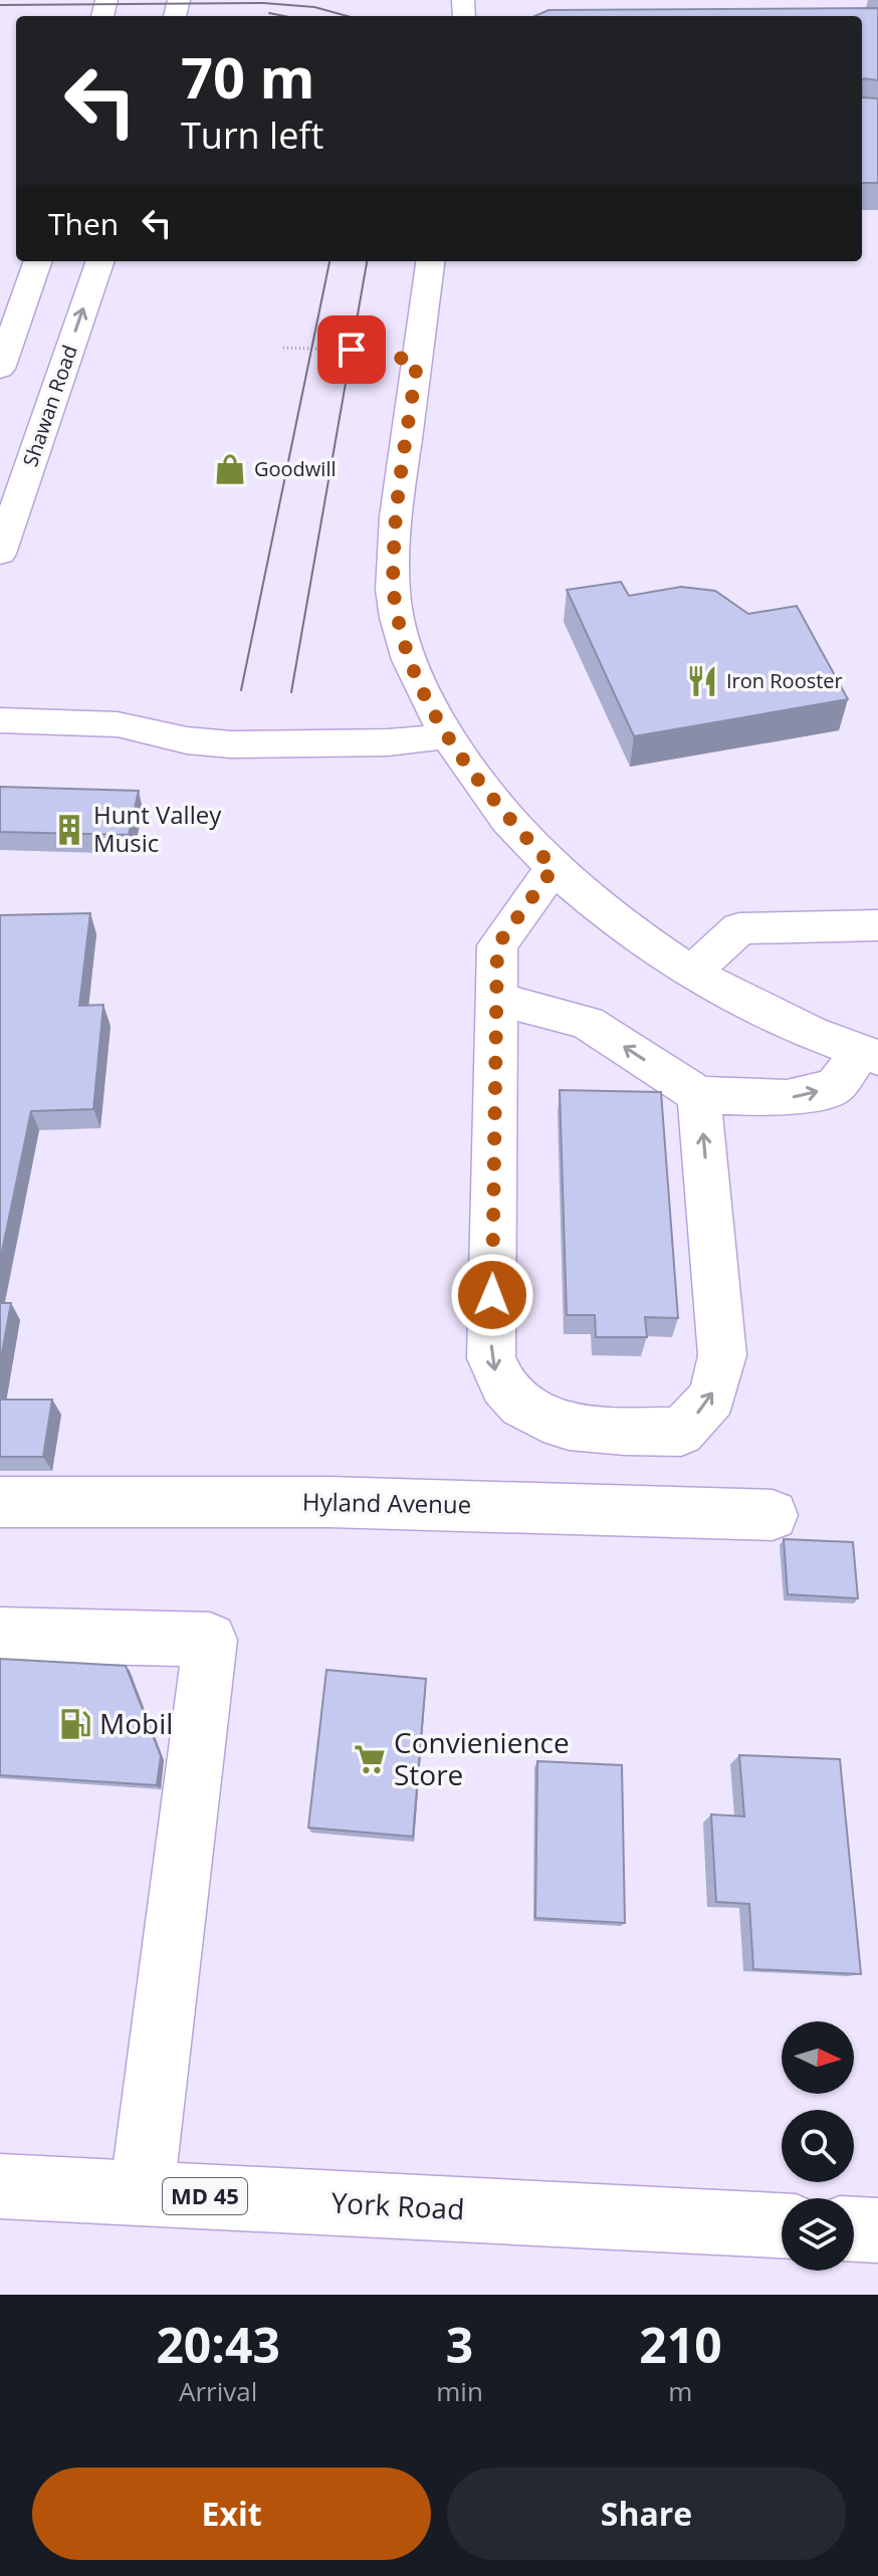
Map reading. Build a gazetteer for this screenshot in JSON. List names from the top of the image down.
{
  "streets": {
    "main road": [
      "Shawan Road",
      "Hyland Avenue",
      "MD 45",
      "York Road"
    ]
  },
  "places": {
    "shop": ["Goodwill"],
    "restaurant": ["Iron Rooster"],
    "building": ["Hunt Valley Music"],
    "fuel station": ["Mobil"],
    "supermarket": ["Convienience Store"]
  },
  "north": "right",
  "page": {
    "turn": ["70 m", "Turn left"],
    "then": "Then",
    "eta": [
      "20:43",
      "Arrival",
      "3",
      "min",
      "210",
      "m"
    ],
    "buttons": ["Exit", "Share"]
  }
}
